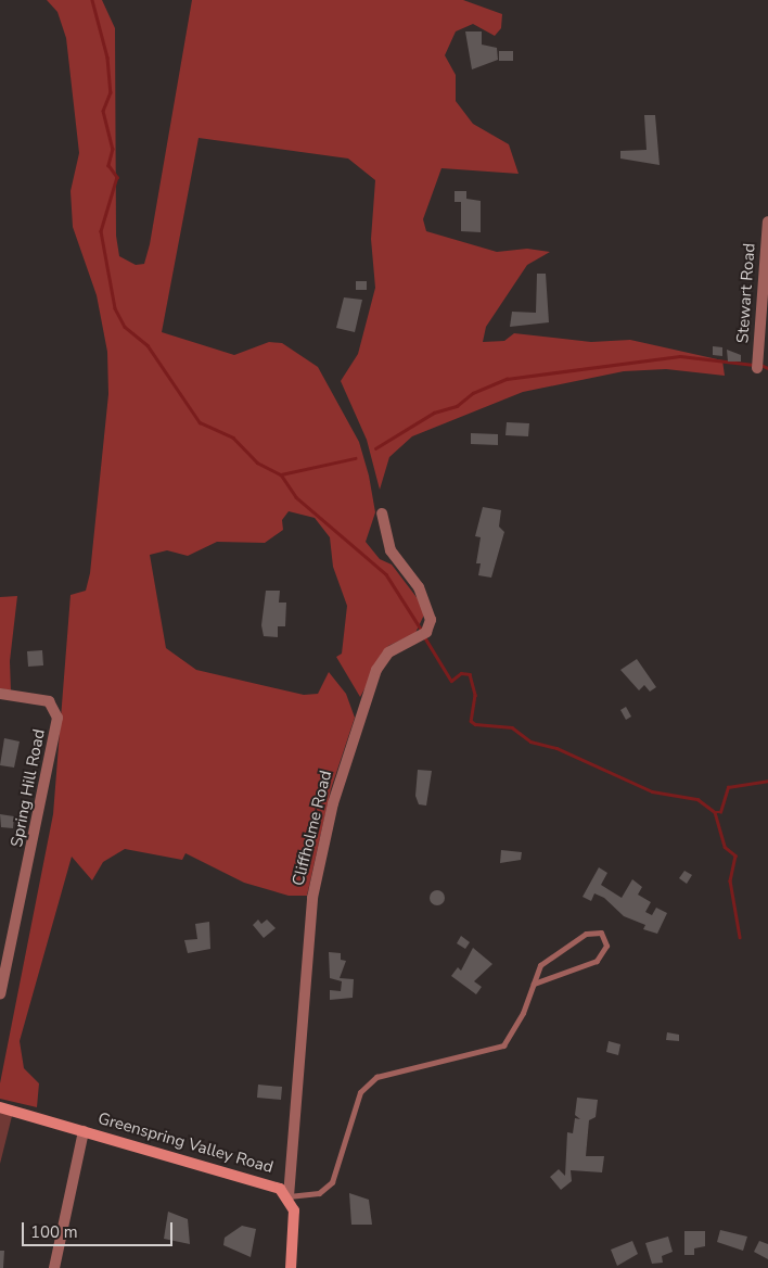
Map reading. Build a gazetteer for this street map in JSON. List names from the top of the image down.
{
  "streets": {
    "main road": ["Greenspring Valley Road"],
    "street": ["Stewart Road", "Spring Hill Road", "Cliffholme Road"]
  },
  "crossings": [
    ["Cliffholme Road", "Greenspring Valley Road"]
  ],
  "scale_bar": "100 m"
}
